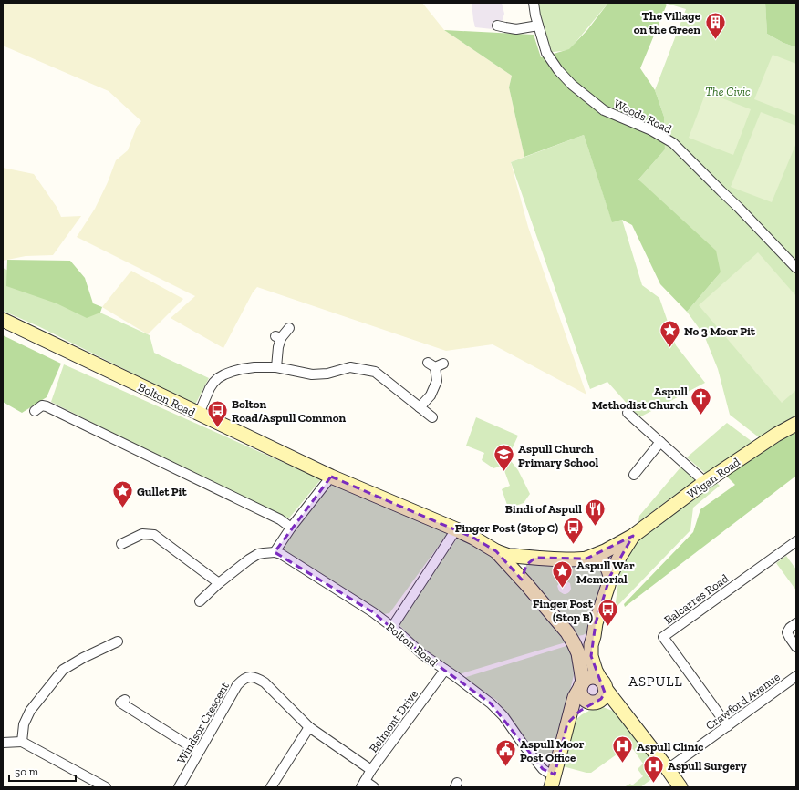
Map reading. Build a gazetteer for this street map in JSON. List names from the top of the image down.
{
  "streets": {
    "main road": ["Bolton Road", "Wigan Road"],
    "street": [
      "Woods Road",
      "Balcarres Road",
      "Crawford Avenue",
      "Belmont Drive",
      "Windsor Crescent"
    ]
  },
  "crossings": [
    ["Bolton Road", "Wigan Road"],
    ["Bolton Road", "Belmont Drive"],
    ["Wigan Road", "Crawford Avenue"],
    ["Balcarres Road", "Crawford Avenue"],
    ["Belmont Drive", "Windsor Crescent"]
  ],
  "districts": ["ASPULL"],
  "parks": ["The Civic"],
  "places": {
    "building": ["The Village on the Green"],
    "place": ["No 3 Moor Pit", "Gullet Pit", "Aspull War Memorial"],
    "church": ["Aspull Methodist Church"],
    "bus stop": ["Bolton Road/Aspull Common", "Finger Post (Stop C)", "Finger Post (Stop B)"],
    "school or university": ["Aspull Church Primary School"],
    "restaurant": ["Bindi of Aspull"],
    "hospital": ["Aspull Clinic", "Aspull Surgery"],
    "public building": ["Aspull Moor Post Office"]
  },
  "scale_bar": "50 m"
}
